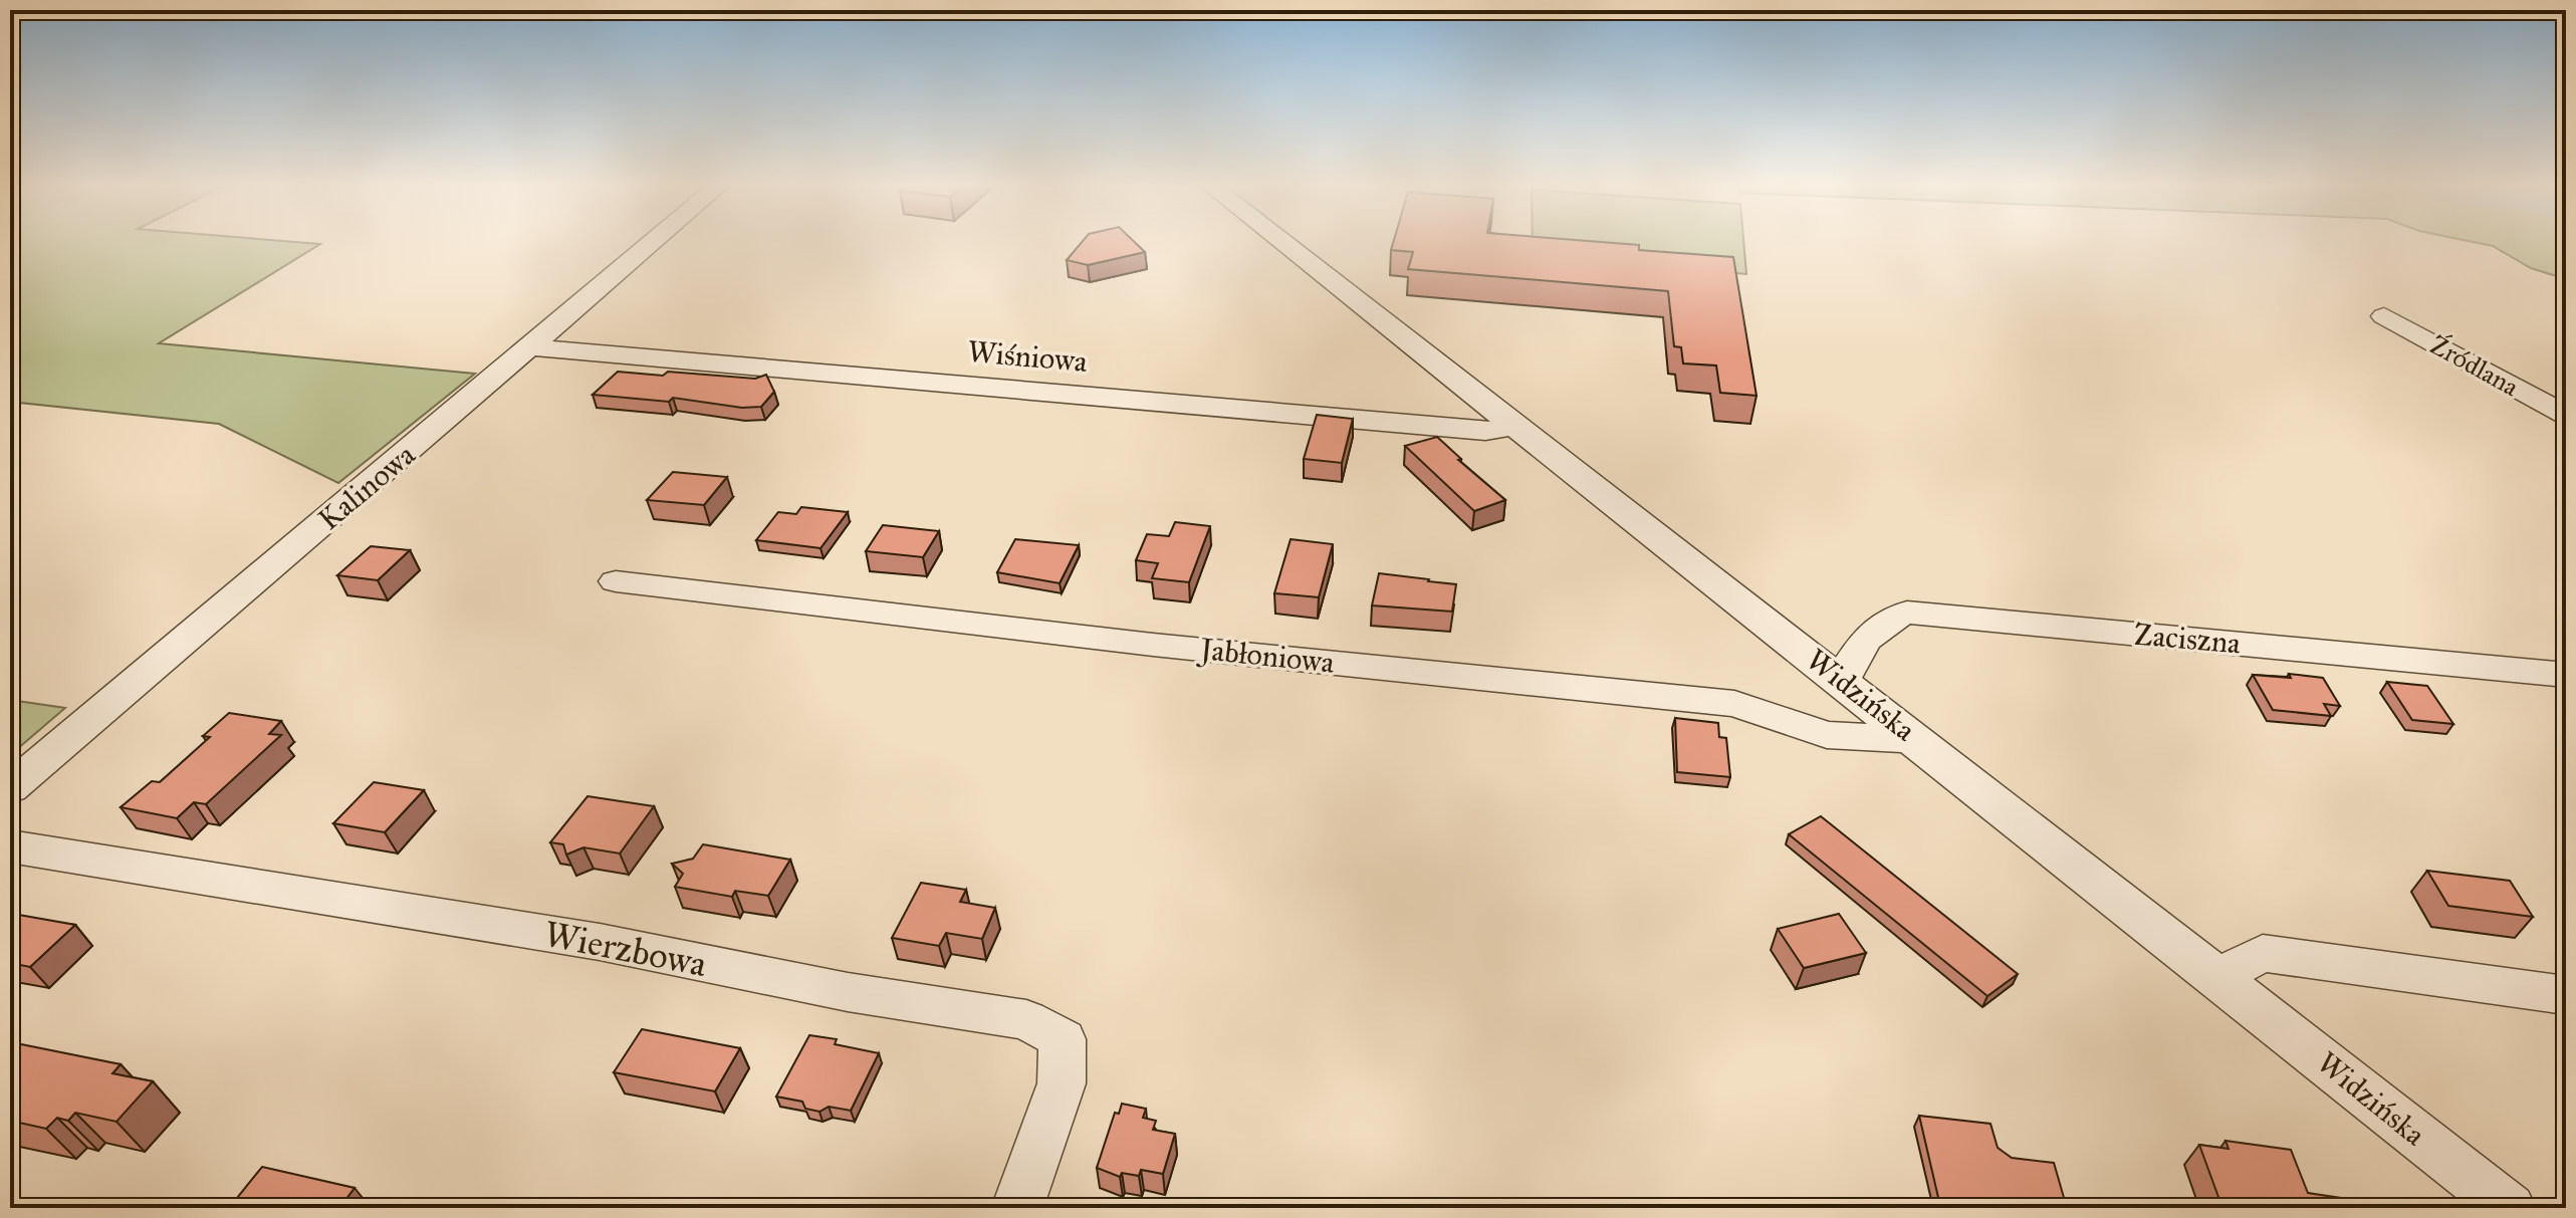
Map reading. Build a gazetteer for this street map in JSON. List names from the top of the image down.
{
  "streets": {
    "street": [
      "Wiśniowa",
      "Źródlana",
      "Kalinowa",
      "Zaciszna",
      "Jabłoniowa",
      "Widzińska",
      "Wierzbowa"
    ]
  },
  "crossings": [
    ["Wiśniowa", "Kalinowa"],
    ["Wiśniowa", "Widzińska"],
    ["Zaciszna", "Widzińska"],
    ["Jabłoniowa", "Widzińska"]
  ]
}
